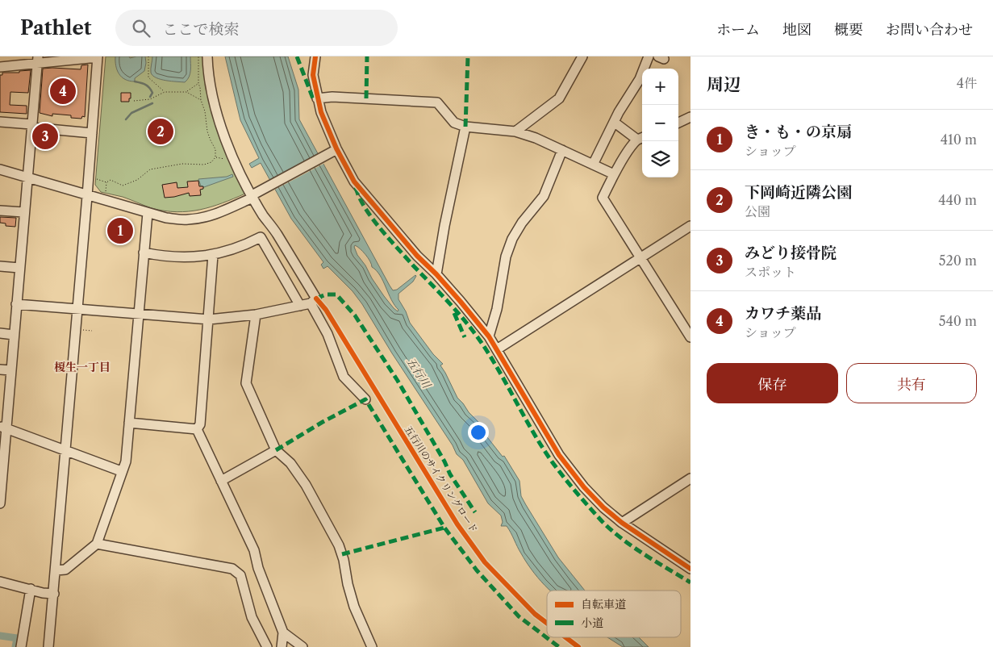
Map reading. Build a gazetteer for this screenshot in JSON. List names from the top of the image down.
{
  "streets": {
    "cycle path": ["五行川のサイクリングロード"]
  },
  "districts": ["榎生一丁目"],
  "water": ["五行川"],
  "legend": ["自転車道", "小道"],
  "page": {
    "header": "Pathlet",
    "search": "ここで検索",
    "nav": [
      "ホーム",
      "地図",
      "概要",
      "お問い合わせ"
    ],
    "heading": ["周辺", "4件"],
    "map_buttons": ["+", "−"],
    "pins": [
      "4",
      "2",
      "3",
      "1"
    ],
    "list": [
      {
        "mark": "1",
        "name": "き・も・の京扇",
        "note": "ショップ",
        "value": "410 m"
      },
      {
        "mark": "2",
        "name": "下岡崎近隣公園",
        "note": "公園",
        "value": "440 m"
      },
      {
        "mark": "3",
        "name": "みどり接骨院",
        "note": "スポット",
        "value": "520 m"
      },
      {
        "mark": "4",
        "name": "カワチ薬品",
        "note": "ショップ",
        "value": "540 m"
      }
    ],
    "buttons": ["保存", "共有"]
  }
}
